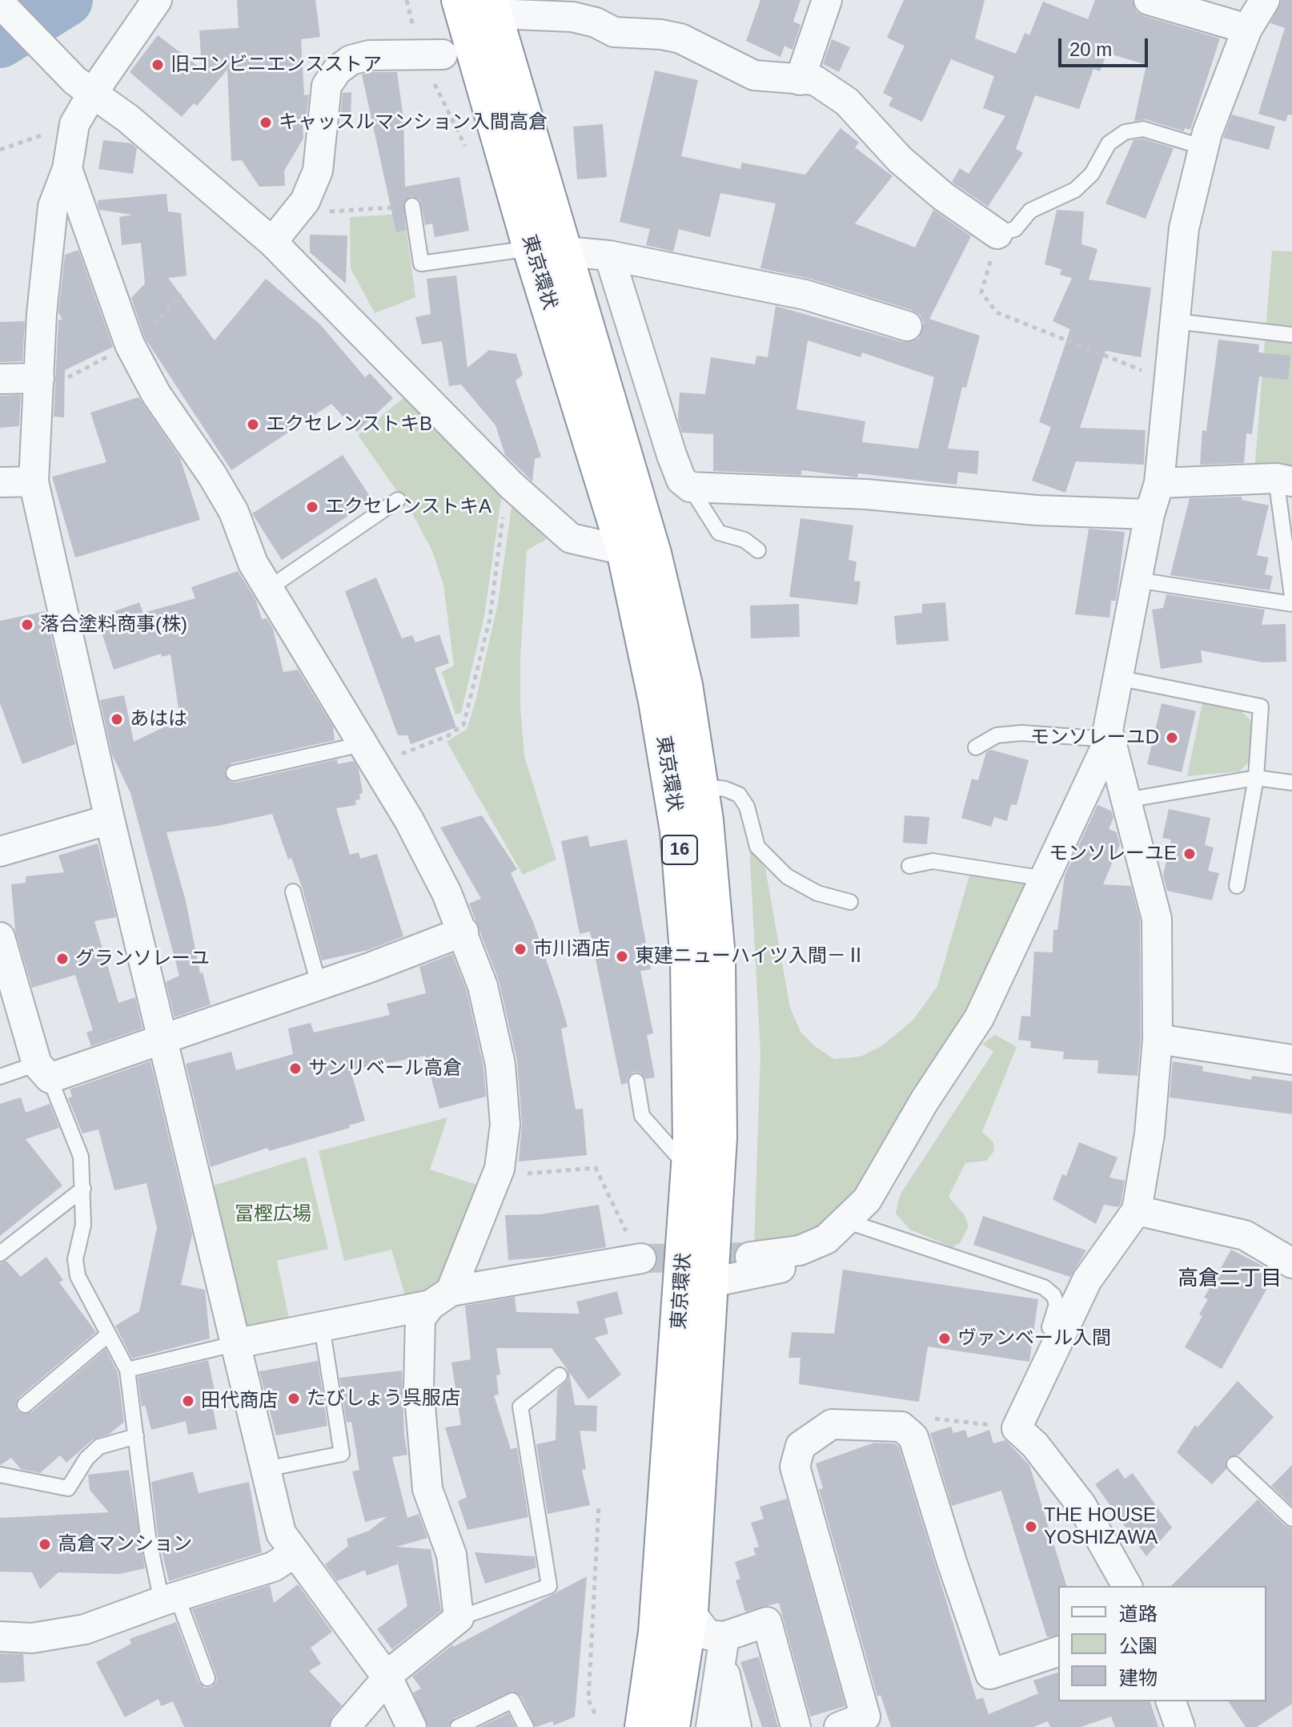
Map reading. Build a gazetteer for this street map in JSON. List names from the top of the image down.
{
  "streets": {
    "highway": ["東京環状", "16"]
  },
  "districts": ["高倉二丁目"],
  "parks": ["冨樫広場"],
  "places": [
    "旧コンビニエンスストア",
    "キャッスルマンション入間高倉",
    "エクセレンストキB",
    "エクセレンストキA",
    "落合塗料商事(株)",
    "あはは",
    "モンソレーユD",
    "モンソレーユE",
    "市川酒店",
    "東建ニューハイツ入間－Ⅱ",
    "グランソレーユ",
    "サンリベール高倉",
    "ヴァンベール入間",
    "たびしょう呉服店",
    "田代商店",
    "THE HOUSE YOSHIZAWA",
    "高倉マンション"
  ],
  "legend": ["道路", "公園", "建物"],
  "scale_bar": "20 m"
}
